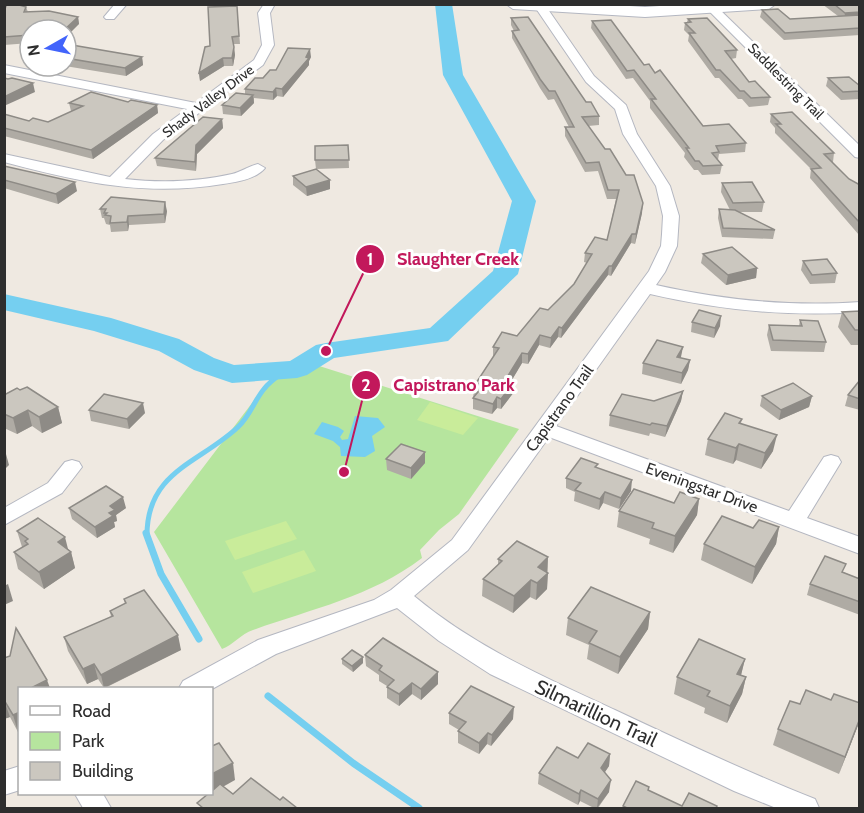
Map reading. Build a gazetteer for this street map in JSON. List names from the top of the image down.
{
  "streets": {
    "street": [
      "Saddlestring Trail",
      "Shady Valley Drive",
      "Capistrano Trail",
      "Eveningstar Drive",
      "Silmarillion Trail"
    ]
  },
  "crossings": [
    ["Capistrano Trail", "Eveningstar Drive"],
    ["Capistrano Trail", "Silmarillion Trail"]
  ],
  "places": ["Slaughter Creek", "Capistrano Park"],
  "legend": ["Road", "Park", "Building"],
  "north": "left"
}
